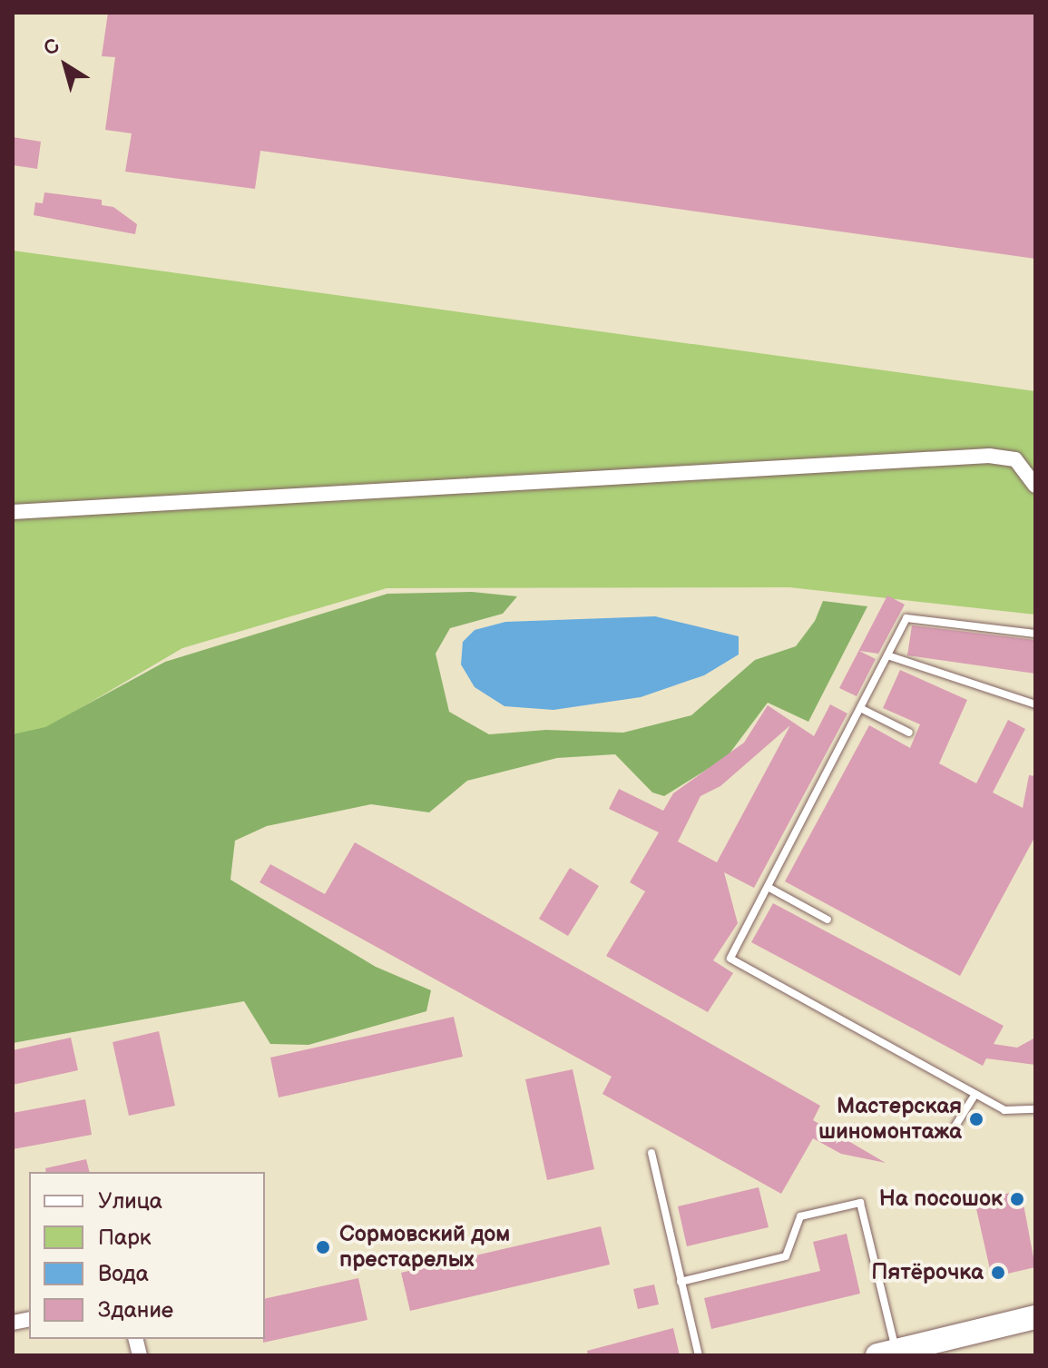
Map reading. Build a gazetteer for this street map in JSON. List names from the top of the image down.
{
  "places": [
    "Мастерская шиномонтажа",
    "На посошок",
    "Сормовский дом престарелых",
    "Пятёрочка"
  ],
  "legend": [
    "Улица",
    "Парк",
    "Вода",
    "Здание"
  ],
  "north": "top left"
}
